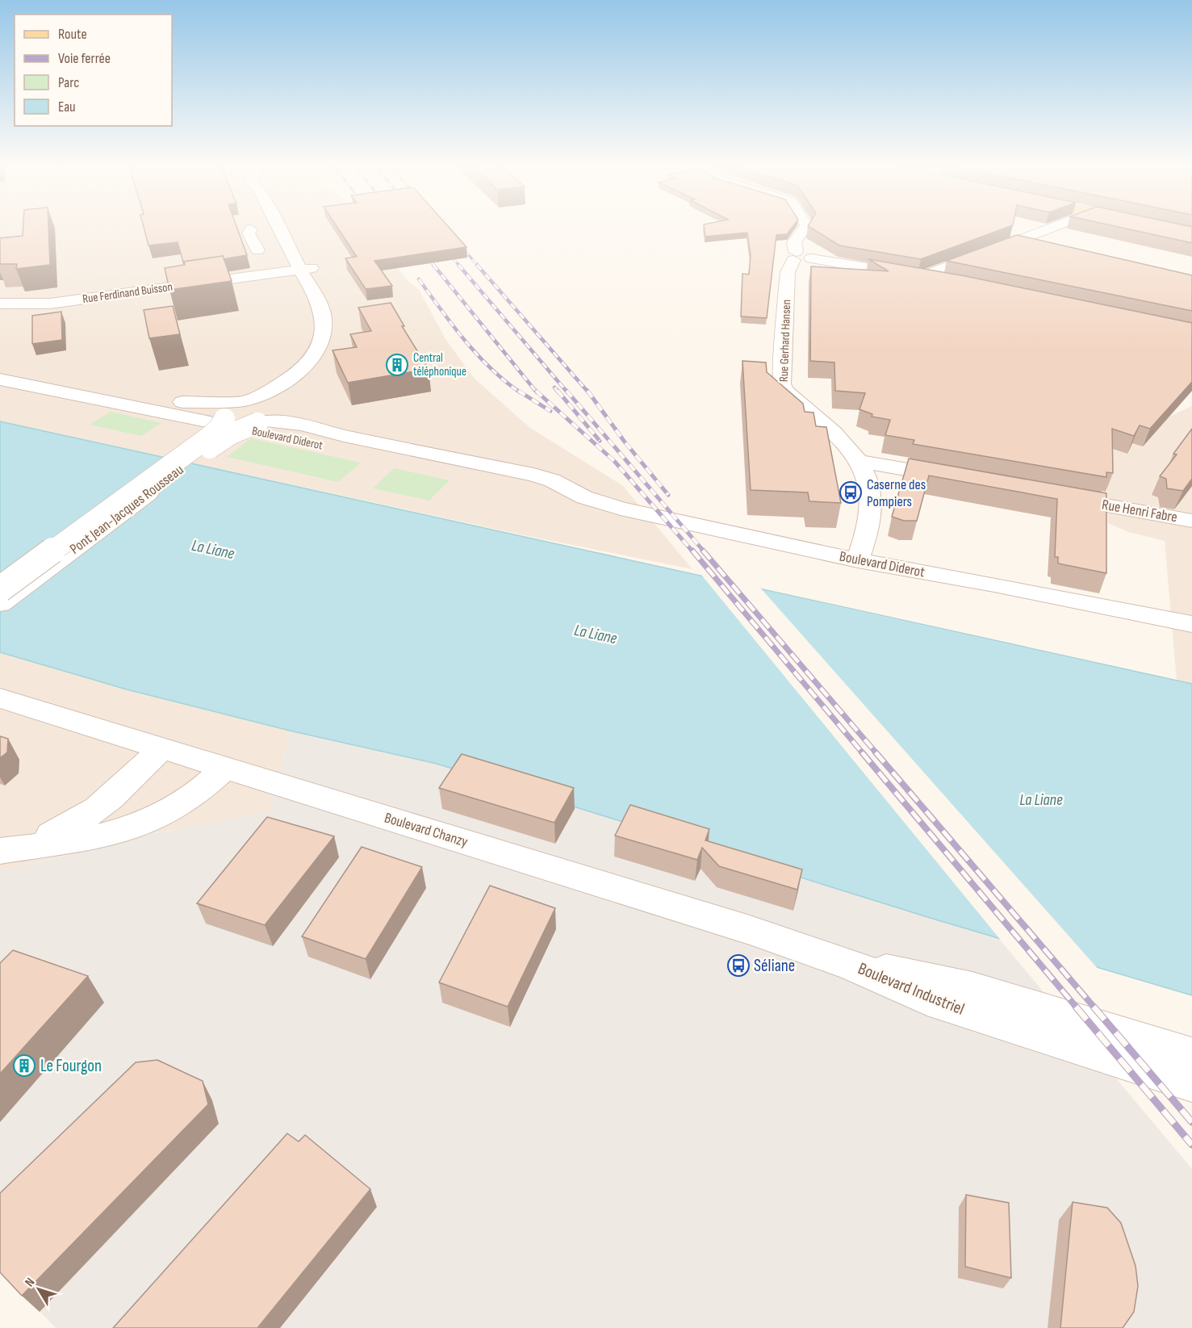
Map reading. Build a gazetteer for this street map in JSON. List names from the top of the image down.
{
  "streets": {
    "street": [
      "Rue Ferdinand Buisson",
      "Rue Gerhard Hansen",
      "Boulevard Diderot",
      "Pont Jean-Jacques Rousseau",
      "Rue Henri Fabre",
      "Boulevard Chanzy",
      "Boulevard Industriel"
    ]
  },
  "crossings": [
    ["Rue Ferdinand Buisson", "Pont Jean-Jacques Rousseau"],
    ["Rue Gerhard Hansen", "Boulevard Diderot"],
    ["Boulevard Diderot", "Pont Jean-Jacques Rousseau"],
    ["Boulevard Chanzy", "Boulevard Industriel"]
  ],
  "water": ["La Liane"],
  "places": {
    "building": ["Central téléphonique", "Le Fourgon"],
    "bus stop": ["Caserne des Pompiers", "Séliane"]
  },
  "legend": [
    "Route",
    "Voie ferrée",
    "Parc",
    "Eau"
  ],
  "north": "top left"
}
